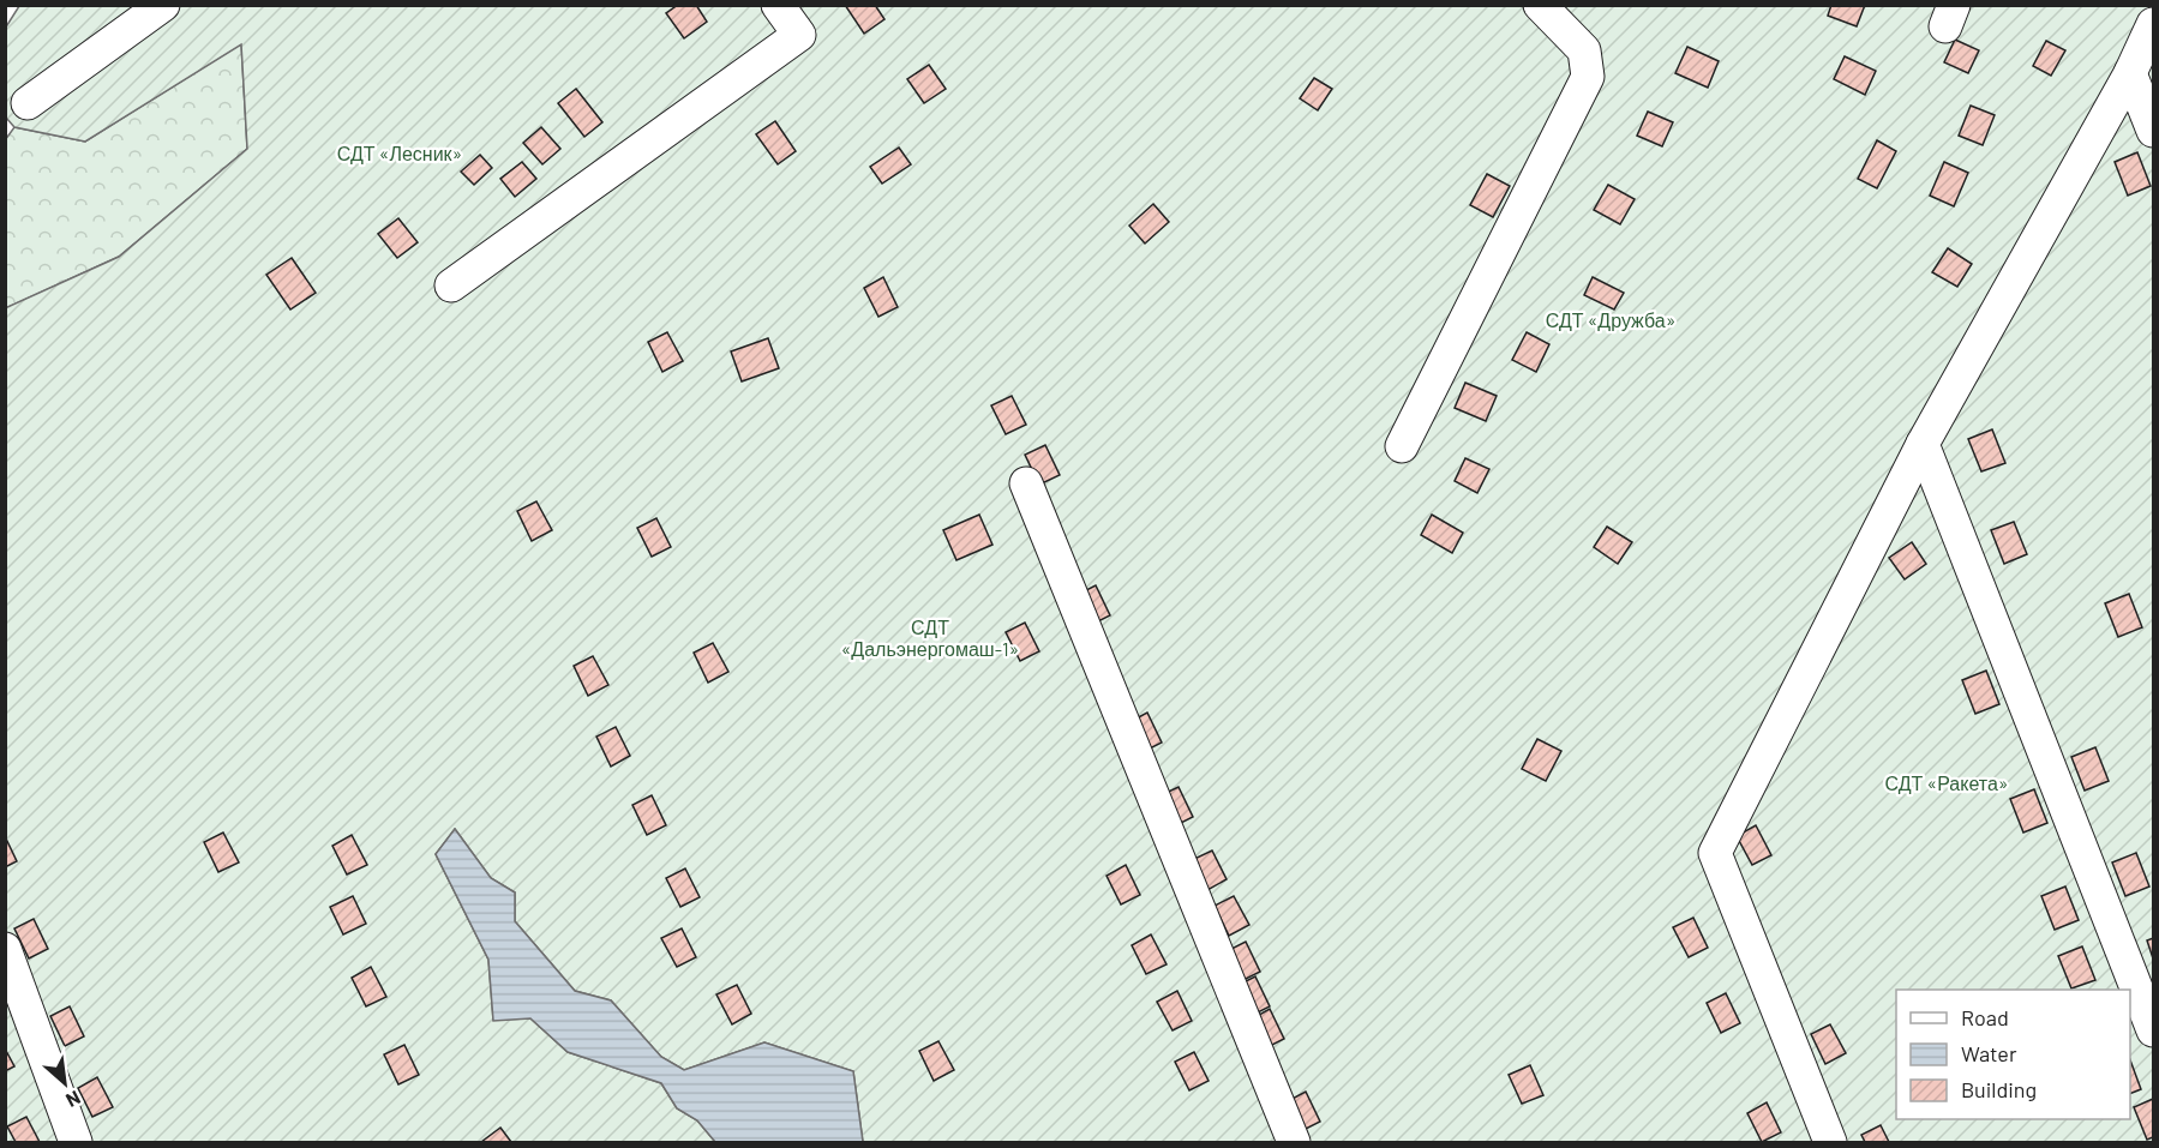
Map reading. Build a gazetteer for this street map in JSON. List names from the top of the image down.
{
  "parks": [
    "СДТ «Лесник»",
    "СДТ «Дружба»",
    "СДТ «Дальэнергомаш-1»",
    "СДТ «Ракета»"
  ],
  "legend": ["Road", "Water", "Building"],
  "north": "bottom right"
}
